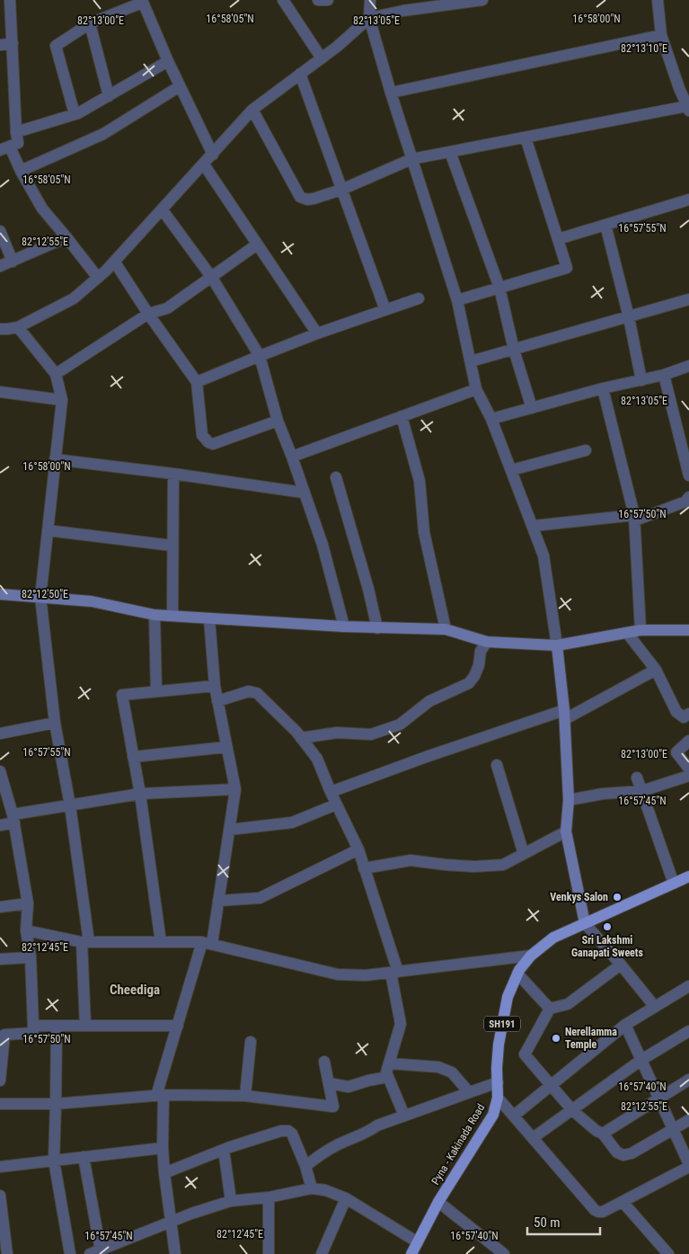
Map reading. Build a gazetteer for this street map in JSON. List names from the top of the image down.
{
  "streets": {
    "main road": ["SH191", "Pyna - Kakinada Road"]
  },
  "districts": ["Cheediga"],
  "places": ["Venkys Salon", "Sri Lakshmi Ganapati Sweets", "Nerellamma Temple"],
  "scale_bar": "50 m",
  "coordinates": [
    "16°58'05\"N",
    "16°58'00\"N",
    "82°13'05\"E",
    "82°13'00\"E",
    "82°13'10\"E",
    "16°57'55\"N",
    "82°12'55\"E",
    "16°57'50\"N",
    "82°12'50\"E",
    "16°57'45\"N",
    "82°12'45\"E",
    "16°57'40\"N"
  ]
}
